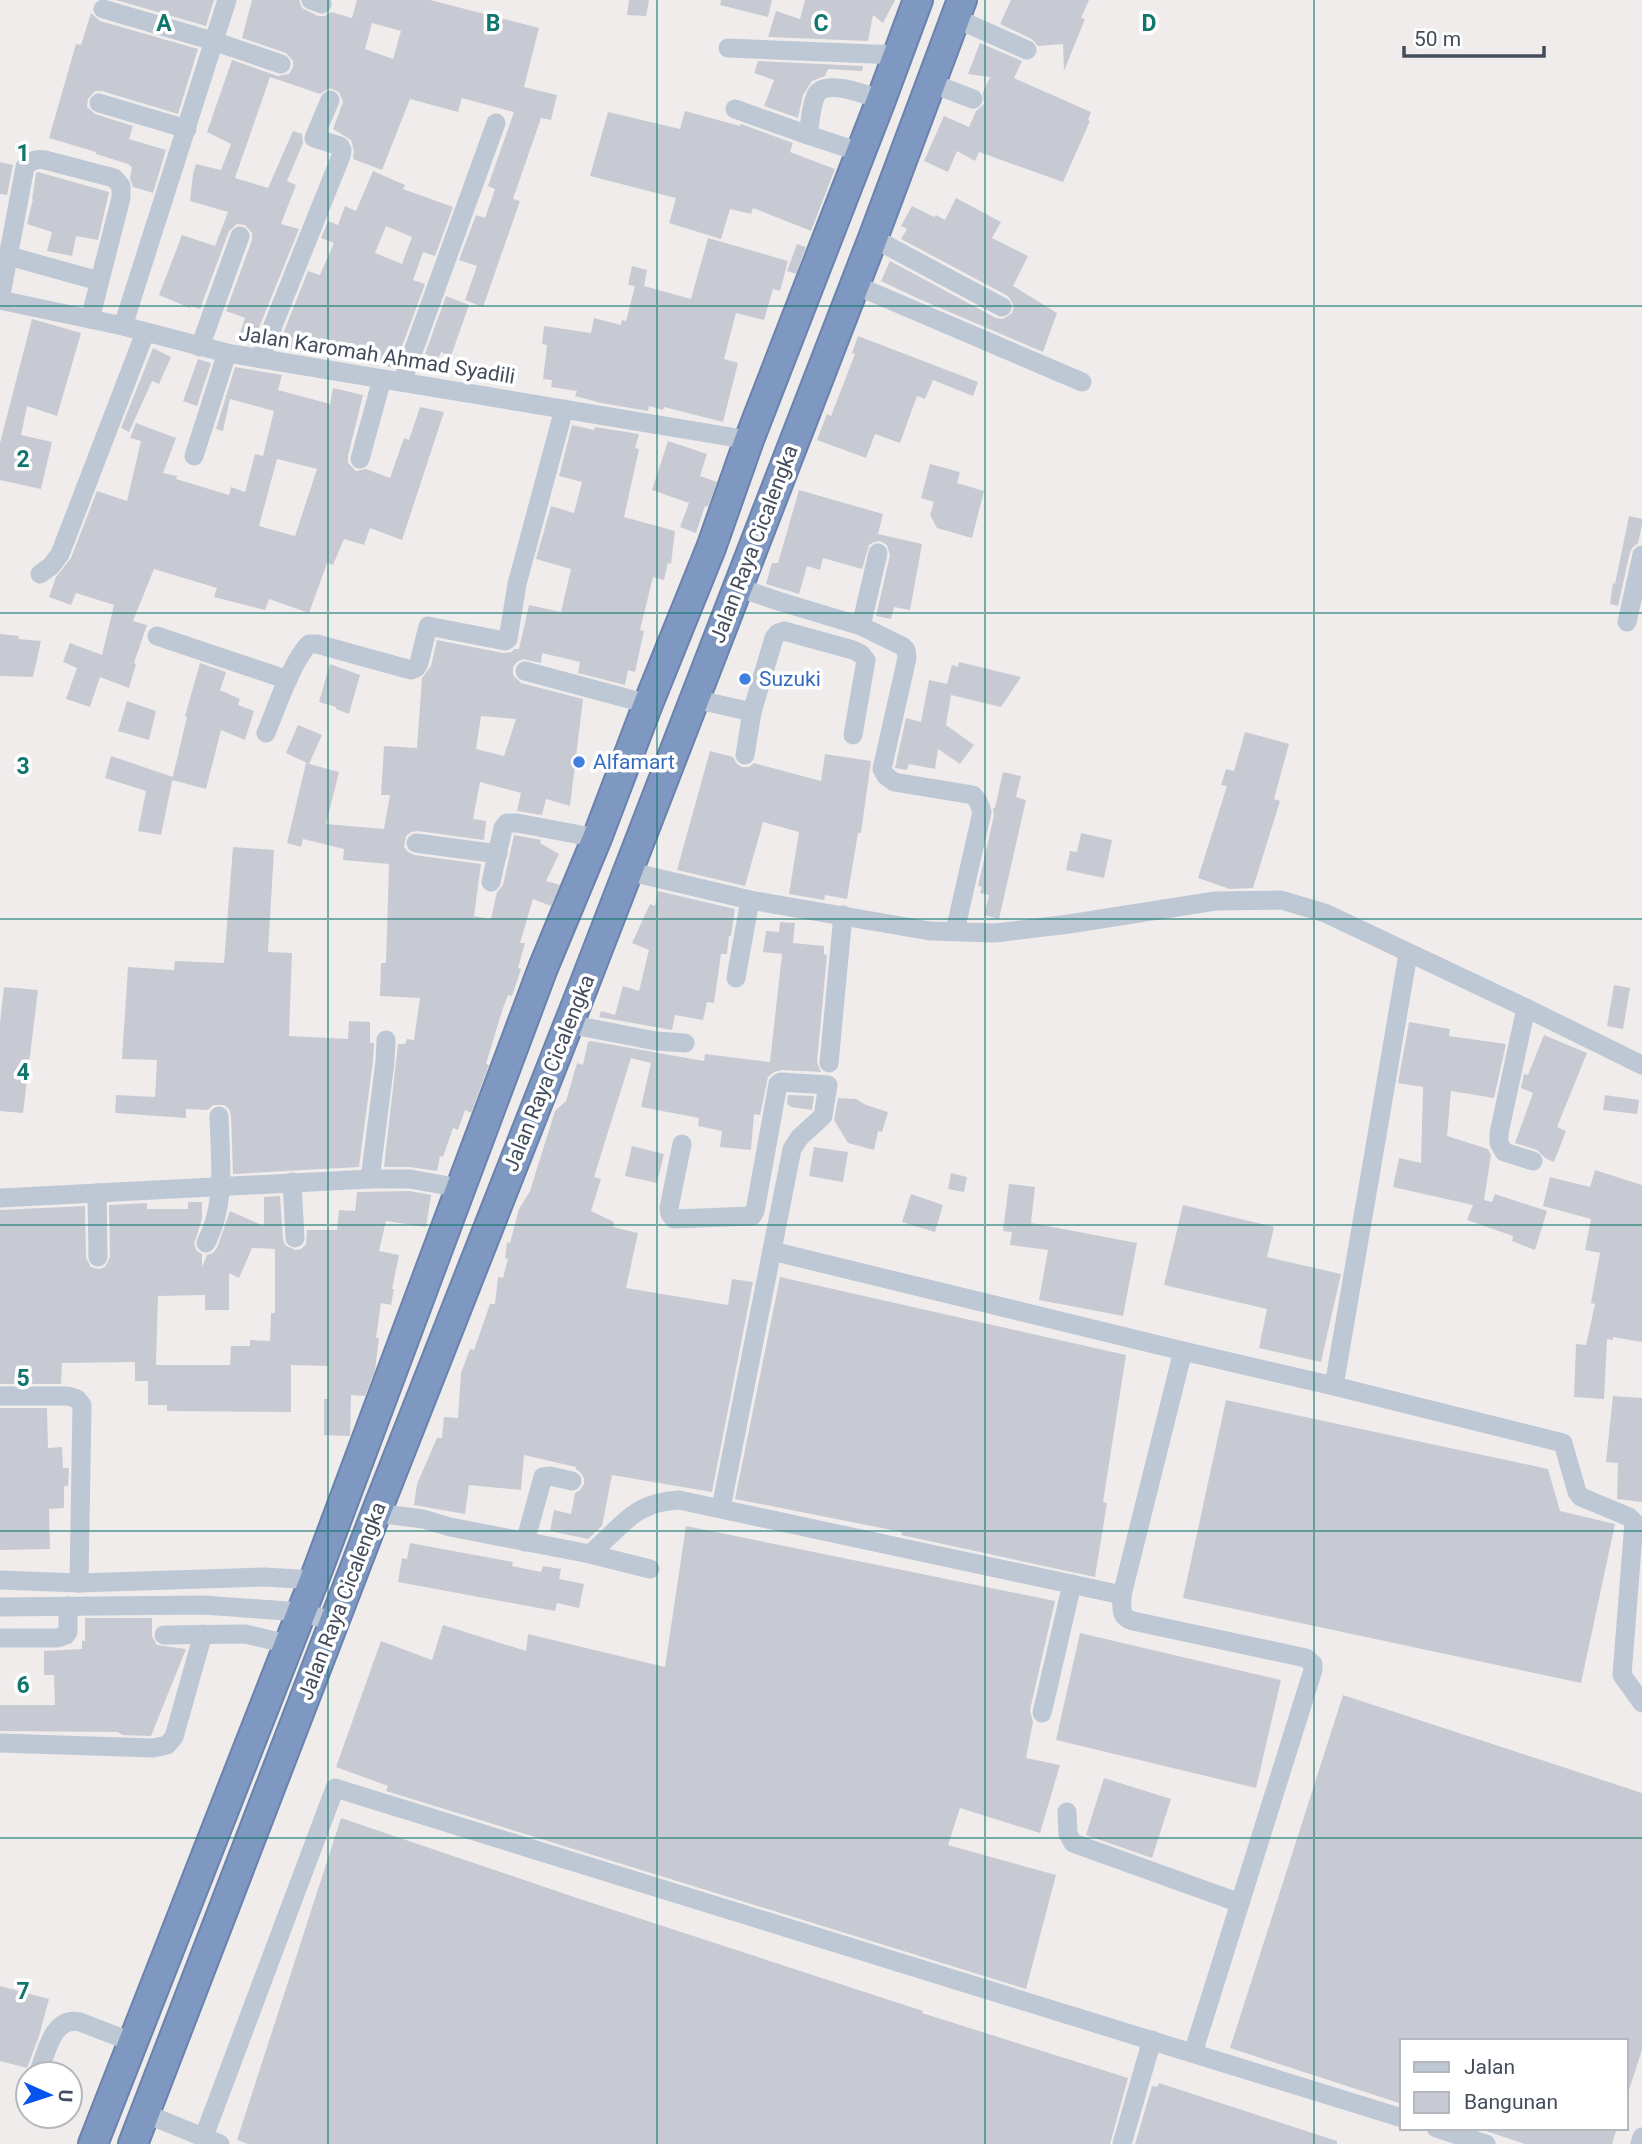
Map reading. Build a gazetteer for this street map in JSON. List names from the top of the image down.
{
  "streets": {
    "highway": ["Jalan Raya Cicalengka"],
    "street": ["Jalan Karomah Ahmad Syadili"]
  },
  "crossings": [
    ["Jalan Karomah Ahmad Syadili", "Jalan Raya Cicalengka"]
  ],
  "places": ["Suzuki", "Alfamart"],
  "legend": ["Jalan", "Bangunan"],
  "scale_bar": "50 m",
  "north": "right",
  "grid": {
    "columns": [
      "A",
      "B",
      "C",
      "D"
    ],
    "rows": [
      "1",
      "2",
      "3",
      "4",
      "5",
      "6",
      "7"
    ]
  }
}
